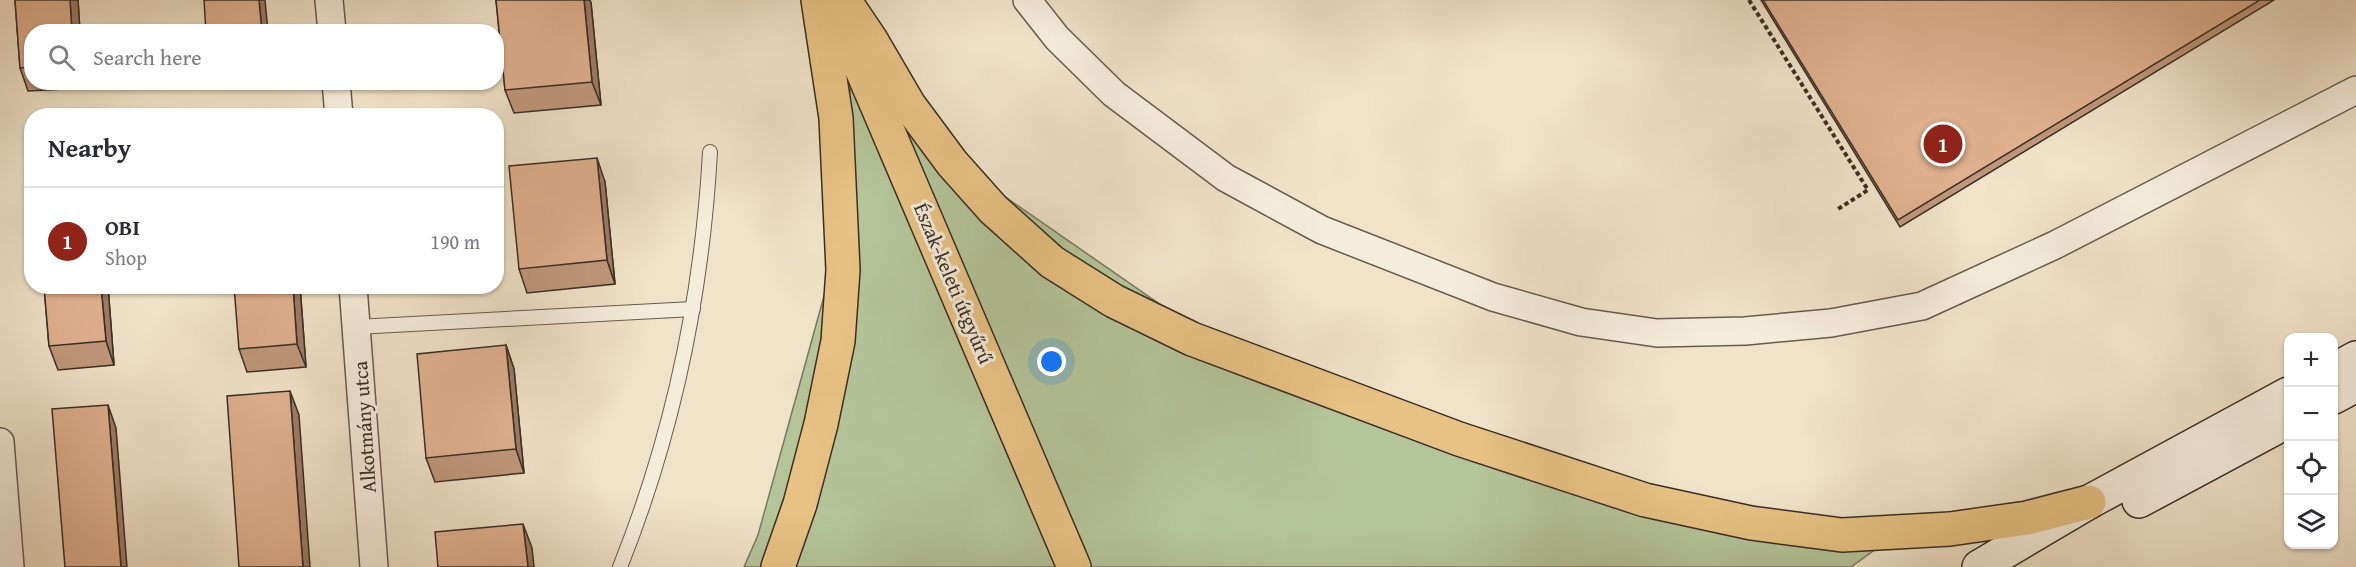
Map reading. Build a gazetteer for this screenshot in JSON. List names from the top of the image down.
{
  "streets": {
    "main road": ["Észak-keleti útgyűrű"],
    "street": ["Alkotmány utca"]
  },
  "page": {
    "search": "Search here",
    "heading": "Nearby",
    "pins": "1",
    "list": [
      {
        "mark": "1",
        "name": "OBI",
        "note": "Shop",
        "value": "190 m"
      }
    ],
    "map_buttons": ["+", "−"]
  }
}
